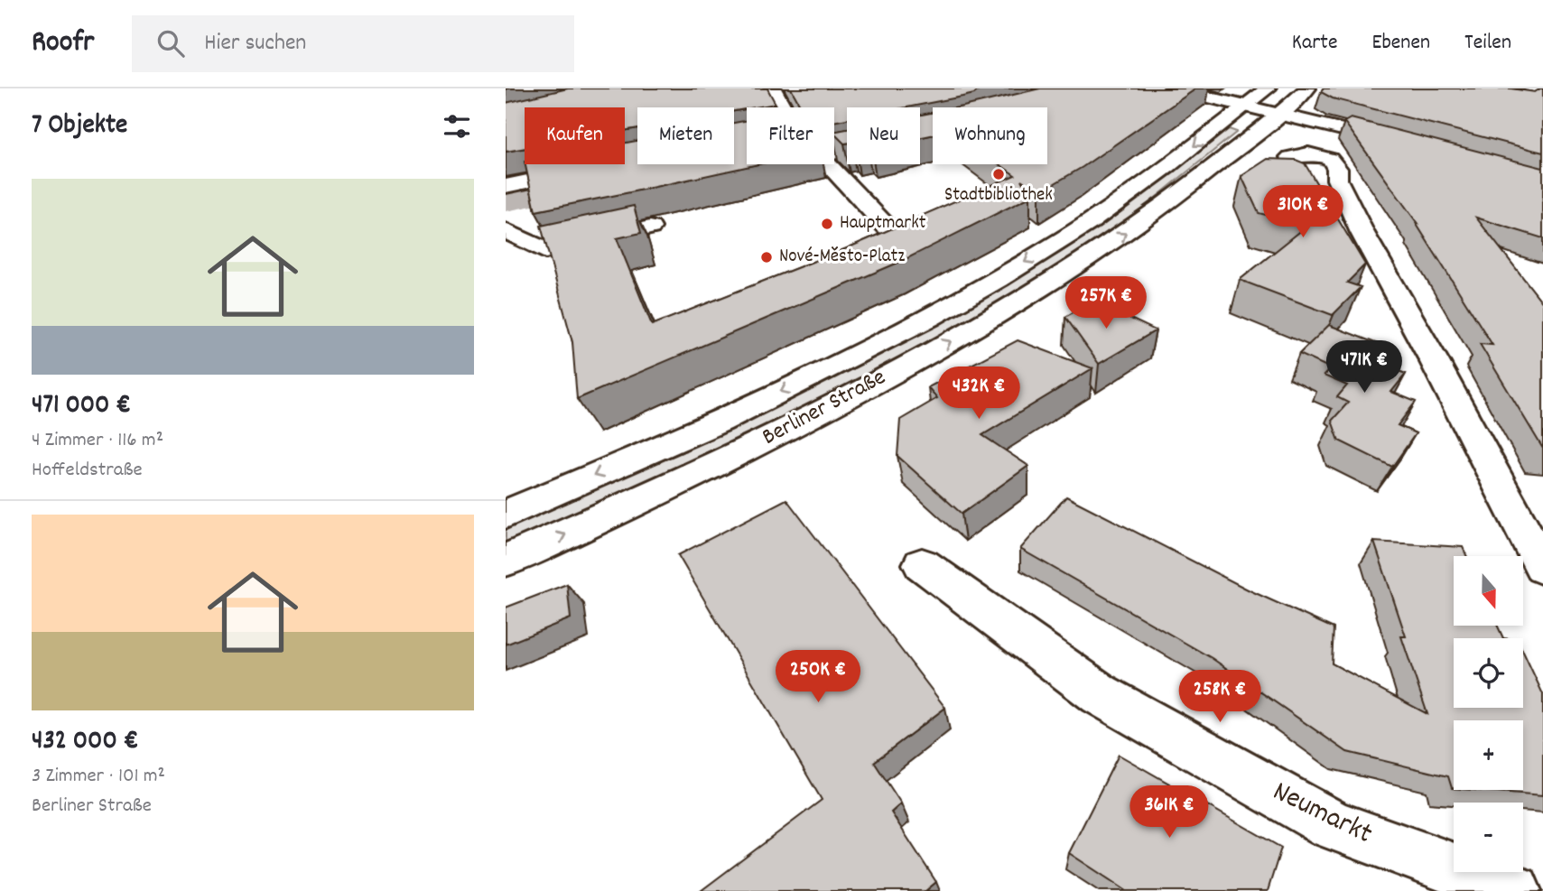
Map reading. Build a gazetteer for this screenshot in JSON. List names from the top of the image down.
{
  "streets": {
    "street": ["Berliner Straße", "Neumarkt"]
  },
  "places": ["Stadtbibliothek", "Hauptmarkt", "Nové-Město-Platz"],
  "north": "bottom",
  "page": {
    "header": "Roofr",
    "search": "Hier suchen",
    "nav": ["Karte", "Ebenen", "Teilen"],
    "heading": "7 Objekte",
    "chip": [
      "Kaufen",
      "Mieten",
      "Filter",
      "Neu",
      "Wohnung"
    ],
    "list": [
      {
        "name": "471 000 €",
        "note": "4 Zimmer · 116 m² · Hoffeldstraße"
      },
      {
        "name": "432 000 €",
        "note": "3 Zimmer · 101 m² · Berliner Straße"
      }
    ],
    "price": [
      "310K €",
      "257K €",
      "471K €",
      "432K €",
      "250K €",
      "258K €",
      "361K €"
    ],
    "map_buttons": ["+", "−"]
  }
}
